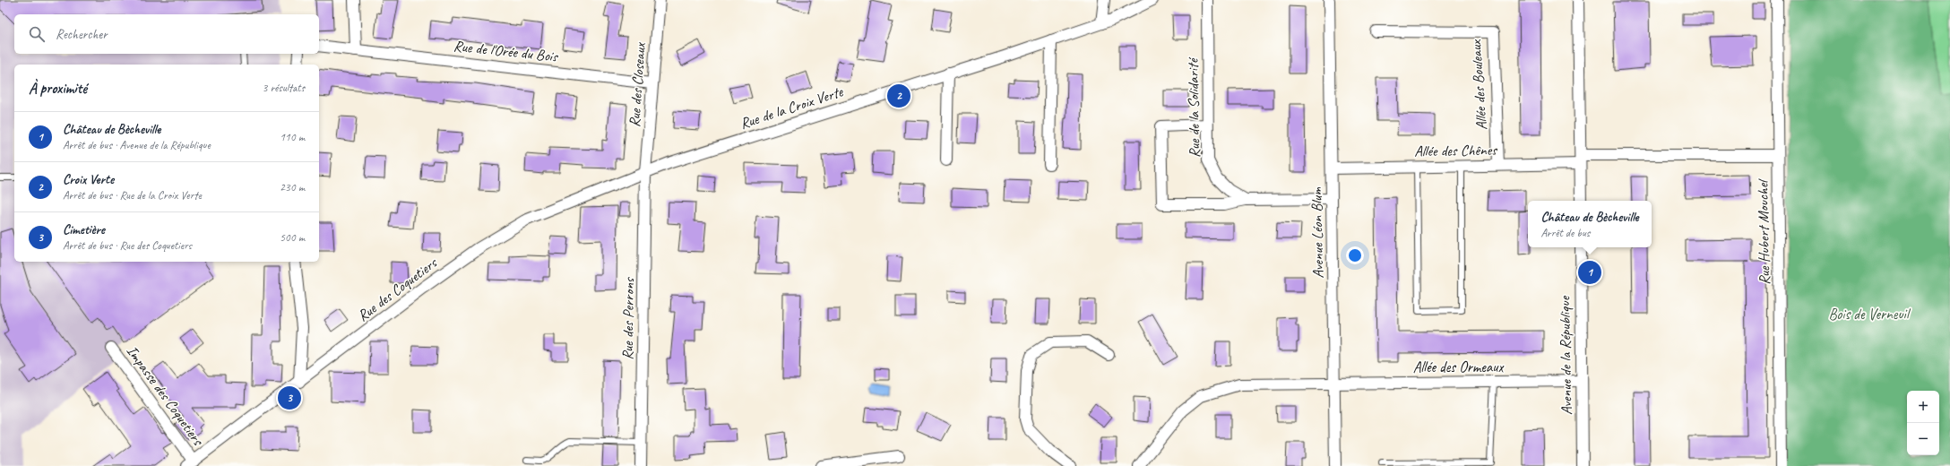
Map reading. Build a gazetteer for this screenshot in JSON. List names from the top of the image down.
{
  "streets": {
    "street": [
      "Rue de l'Orée du Bois",
      "Rue des Closeaux",
      "Allée des Bouleaux",
      "Rue de la Croix Verte",
      "Rue de la Solidarité",
      "Allée des Chênes",
      "Avenue Léon Blum",
      "Rue Hubert Mouchel",
      "Rue des Coquetiers",
      "Rue des Perrons",
      "Avenue de la République",
      "Allée des Ormeaux",
      "Impasse des Coquetiers"
    ]
  },
  "crossings": [
    ["Rue de l'Orée du Bois", "Rue des Closeaux"],
    ["Rue des Closeaux", "Rue de la Croix Verte"],
    ["Rue des Closeaux", "Rue des Coquetiers"],
    ["Rue des Closeaux", "Rue des Perrons"],
    ["Allée des Bouleaux", "Allée des Chênes"],
    ["Rue de la Croix Verte", "Rue des Coquetiers"],
    ["Rue de la Croix Verte", "Rue des Perrons"],
    ["Allée des Chênes", "Avenue Léon Blum"],
    ["Allée des Chênes", "Rue Hubert Mouchel"],
    ["Avenue Léon Blum", "Allée des Ormeaux"],
    ["Rue des Coquetiers", "Rue des Perrons"],
    ["Rue des Coquetiers", "Impasse des Coquetiers"],
    ["Avenue de la République", "Allée des Ormeaux"]
  ],
  "parks": ["Bois de Verneuil"],
  "page": {
    "search": "Rechercher",
    "heading": ["À proximité", "3 résultats"],
    "pins": ["2", "1", "3"],
    "list": [
      {
        "mark": "1",
        "name": "Château de Bècheville",
        "note": "Arrêt de bus · Avenue de la République",
        "value": "110 m"
      },
      {
        "mark": "2",
        "name": "Croix Verte",
        "note": "Arrêt de bus · Rue de la Croix Verte",
        "value": "230 m"
      },
      {
        "mark": "3",
        "name": "Cimetière",
        "note": "Arrêt de bus · Rue des Coquetiers",
        "value": "500 m"
      }
    ],
    "popup": ["Château de Bècheville", "Arrêt de bus"],
    "map_buttons": ["+", "−"]
  }
}
